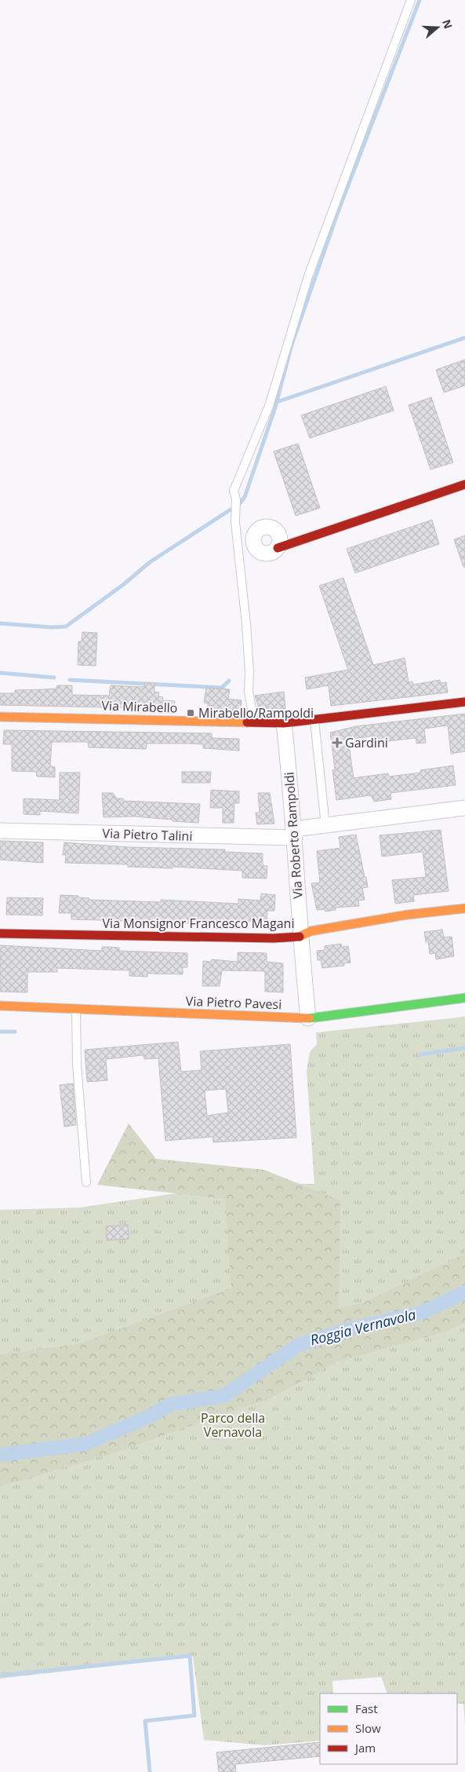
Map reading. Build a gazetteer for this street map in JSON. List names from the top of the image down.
{
  "streets": {
    "street": [
      "Via Mirabello",
      "Via Pietro Talini",
      "Via Roberto Rampoldi",
      "Via Monsignor Francesco Magani",
      "Via Pietro Pavesi"
    ]
  },
  "crossings": [
    ["Via Mirabello", "Via Roberto Rampoldi"],
    ["Via Pietro Talini", "Via Roberto Rampoldi"],
    ["Via Roberto Rampoldi", "Via Monsignor Francesco Magani"],
    ["Via Roberto Rampoldi", "Via Pietro Pavesi"]
  ],
  "water": ["Roggia Vernavola"],
  "parks": ["Parco della Vernavola"],
  "places": {
    "transit": ["Mirabello/Rampoldi"],
    "health": ["Gardini"]
  },
  "legend": ["Fast", "Slow", "Jam"],
  "north": "right"
}
